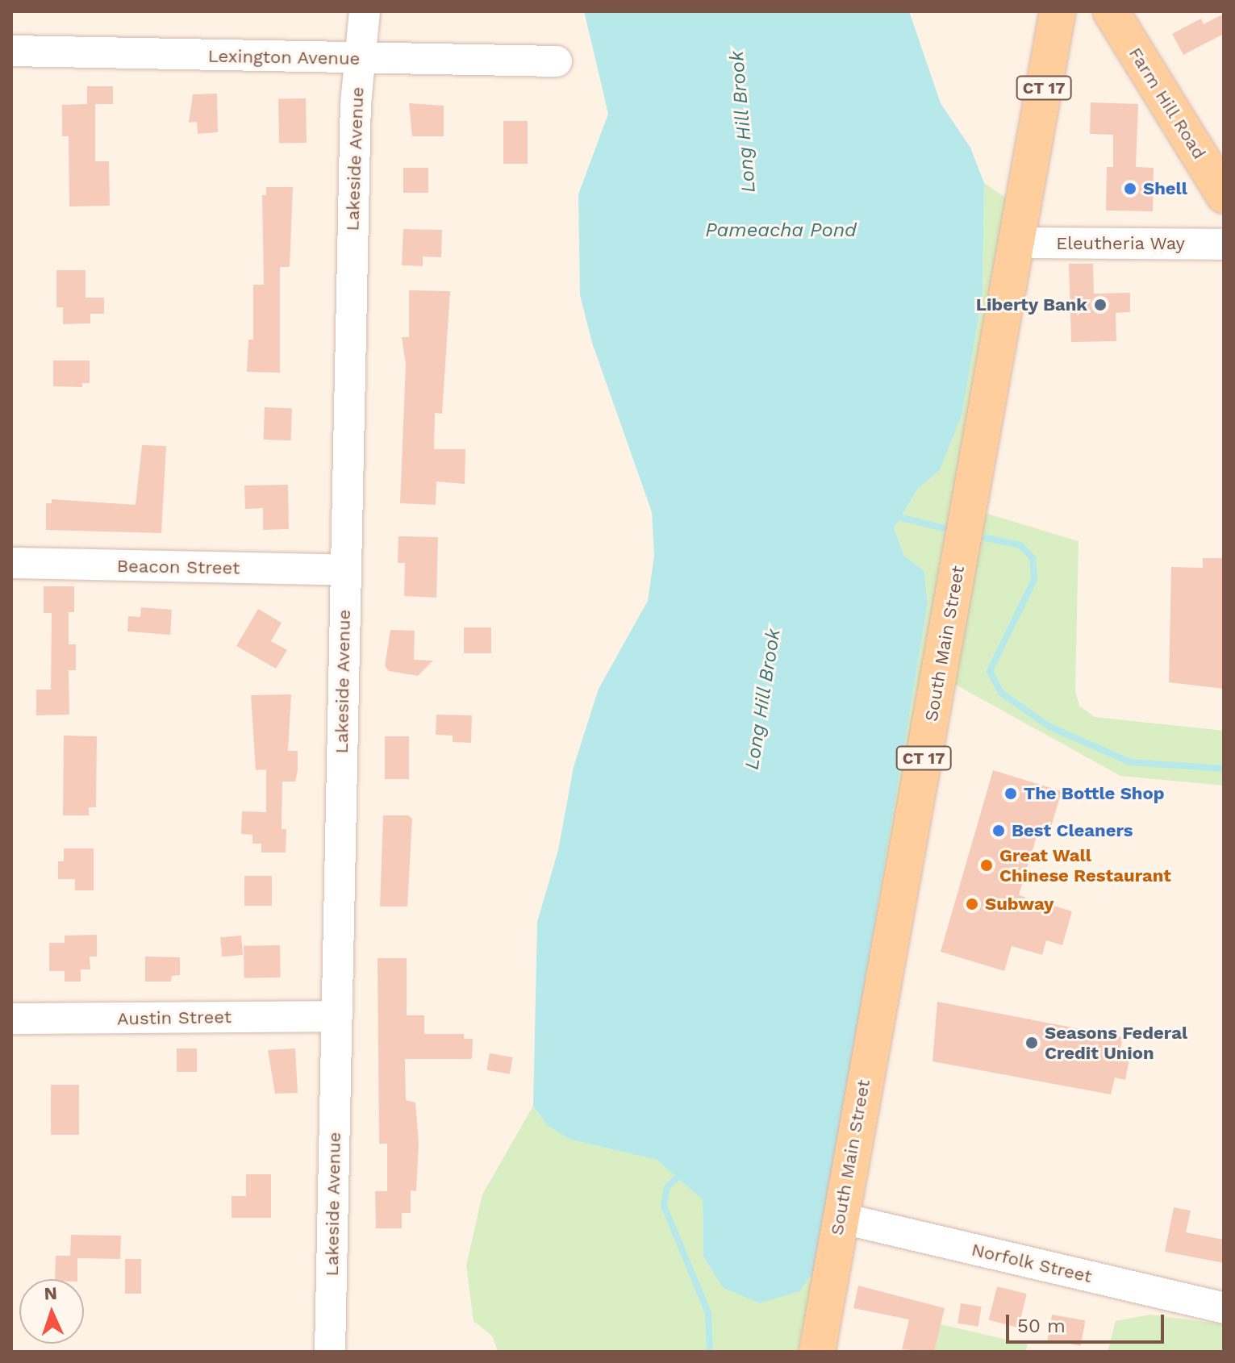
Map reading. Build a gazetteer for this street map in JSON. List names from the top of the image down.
{
  "streets": {
    "main road": ["CT 17", "Farm Hill Road", "South Main Street"],
    "street": [
      "Lexington Avenue",
      "Lakeside Avenue",
      "Eleutheria Way",
      "Beacon Street",
      "Austin Street",
      "Norfolk Street"
    ]
  },
  "crossings": [
    ["Lexington Avenue", "Lakeside Avenue"],
    ["Lakeside Avenue", "Beacon Street"],
    ["Lakeside Avenue", "Austin Street"],
    ["Eleutheria Way", "South Main Street"],
    ["South Main Street", "Norfolk Street"]
  ],
  "water": ["Long Hill Brook", "Pameacha Pond"],
  "places": [
    "Shell",
    "Liberty Bank",
    "The Bottle Shop",
    "Best Cleaners",
    "Great Wall Chinese Restaurant",
    "Subway",
    "Seasons Federal Credit Union"
  ],
  "scale_bar": "50 m",
  "north": "top"
}
